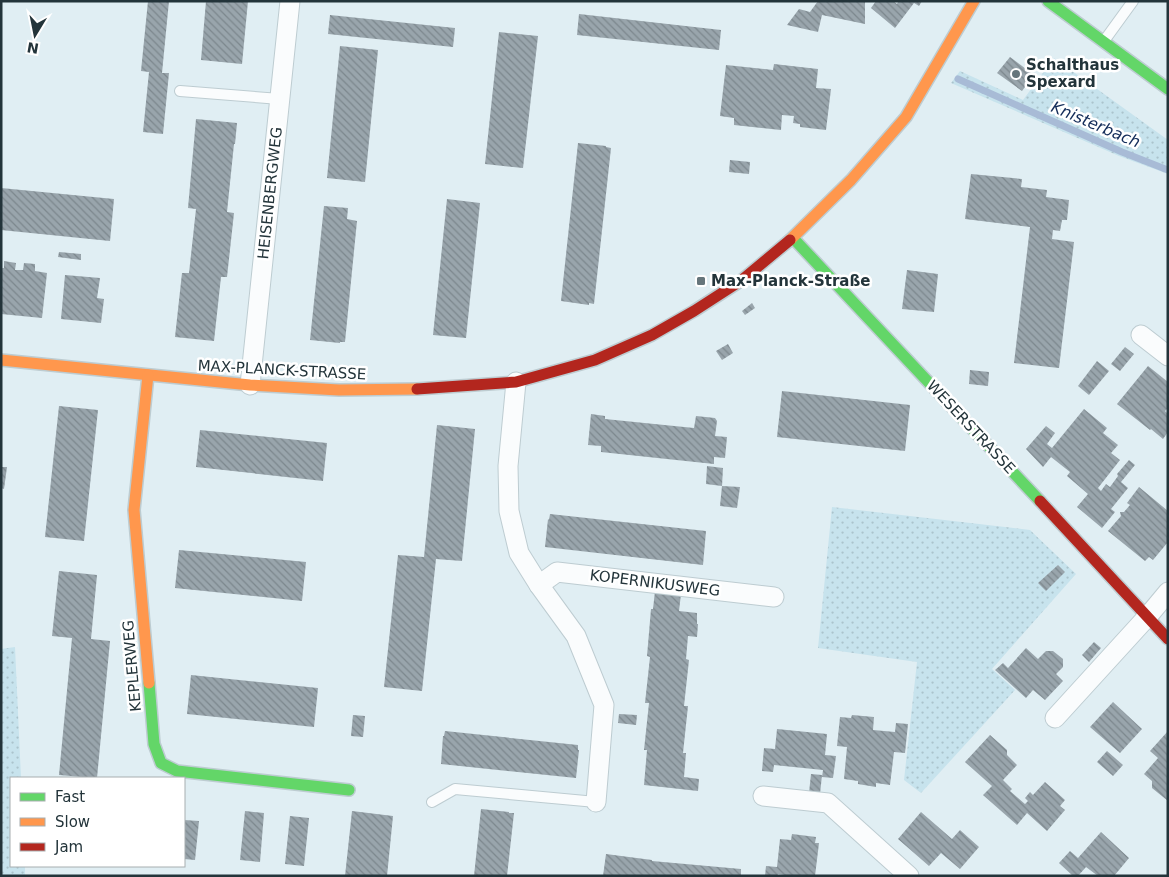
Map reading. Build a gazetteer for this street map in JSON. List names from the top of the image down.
{
  "streets": {
    "street": [
      "HEISENBERGWEG",
      "MAX-PLANCK-STRASSE",
      "WESERSTRASSE",
      "KOPERNIKUSWEG",
      "KEPLERWEG"
    ]
  },
  "crossings": [
    ["HEISENBERGWEG", "MAX-PLANCK-STRASSE"],
    ["MAX-PLANCK-STRASSE", "WESERSTRASSE"],
    ["MAX-PLANCK-STRASSE", "KEPLERWEG"]
  ],
  "water": ["Knisterbach"],
  "places": {
    "other": ["Schalthaus Spexard"],
    "transit": ["Max-Planck-Straße"]
  },
  "legend": ["Fast", "Slow", "Jam"],
  "north": "bottom"
}
